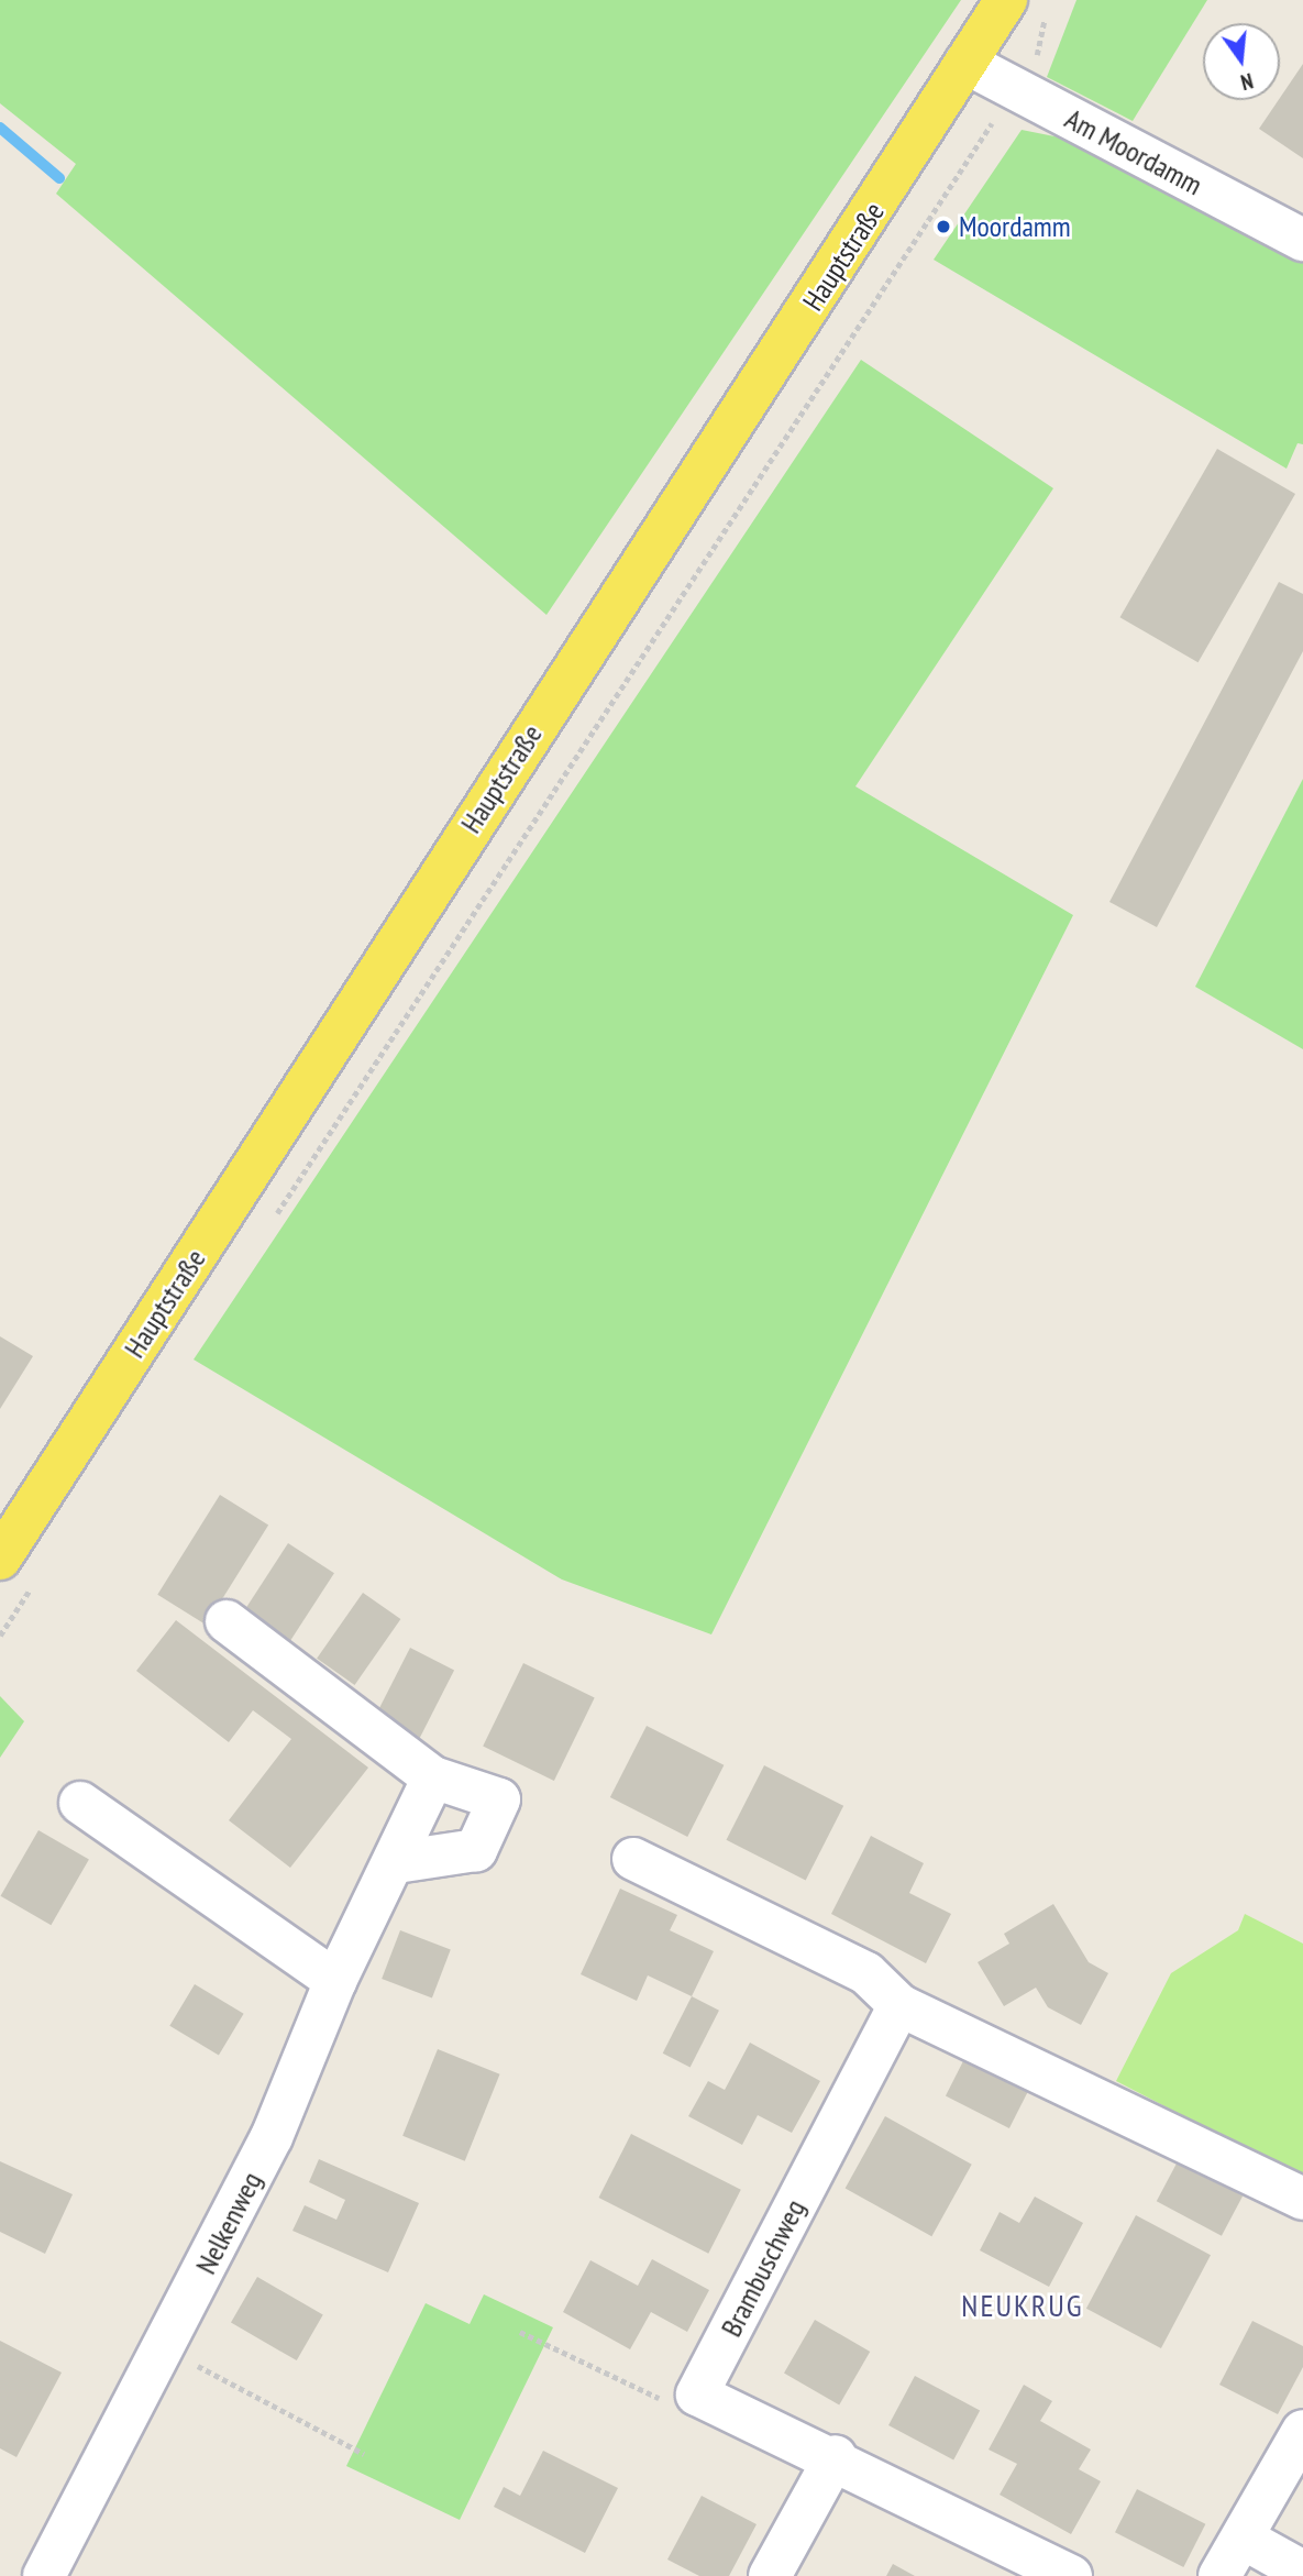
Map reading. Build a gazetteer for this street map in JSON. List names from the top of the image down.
{
  "streets": {
    "main road": ["Hauptstraße"],
    "street": ["Am Moordamm", "Nelkenweg", "Brambuschweg"]
  },
  "crossings": [
    ["Am Moordamm", "Hauptstraße"]
  ],
  "districts": ["NEUKRUG"],
  "places": ["Moordamm"],
  "north": "bottom"
}
